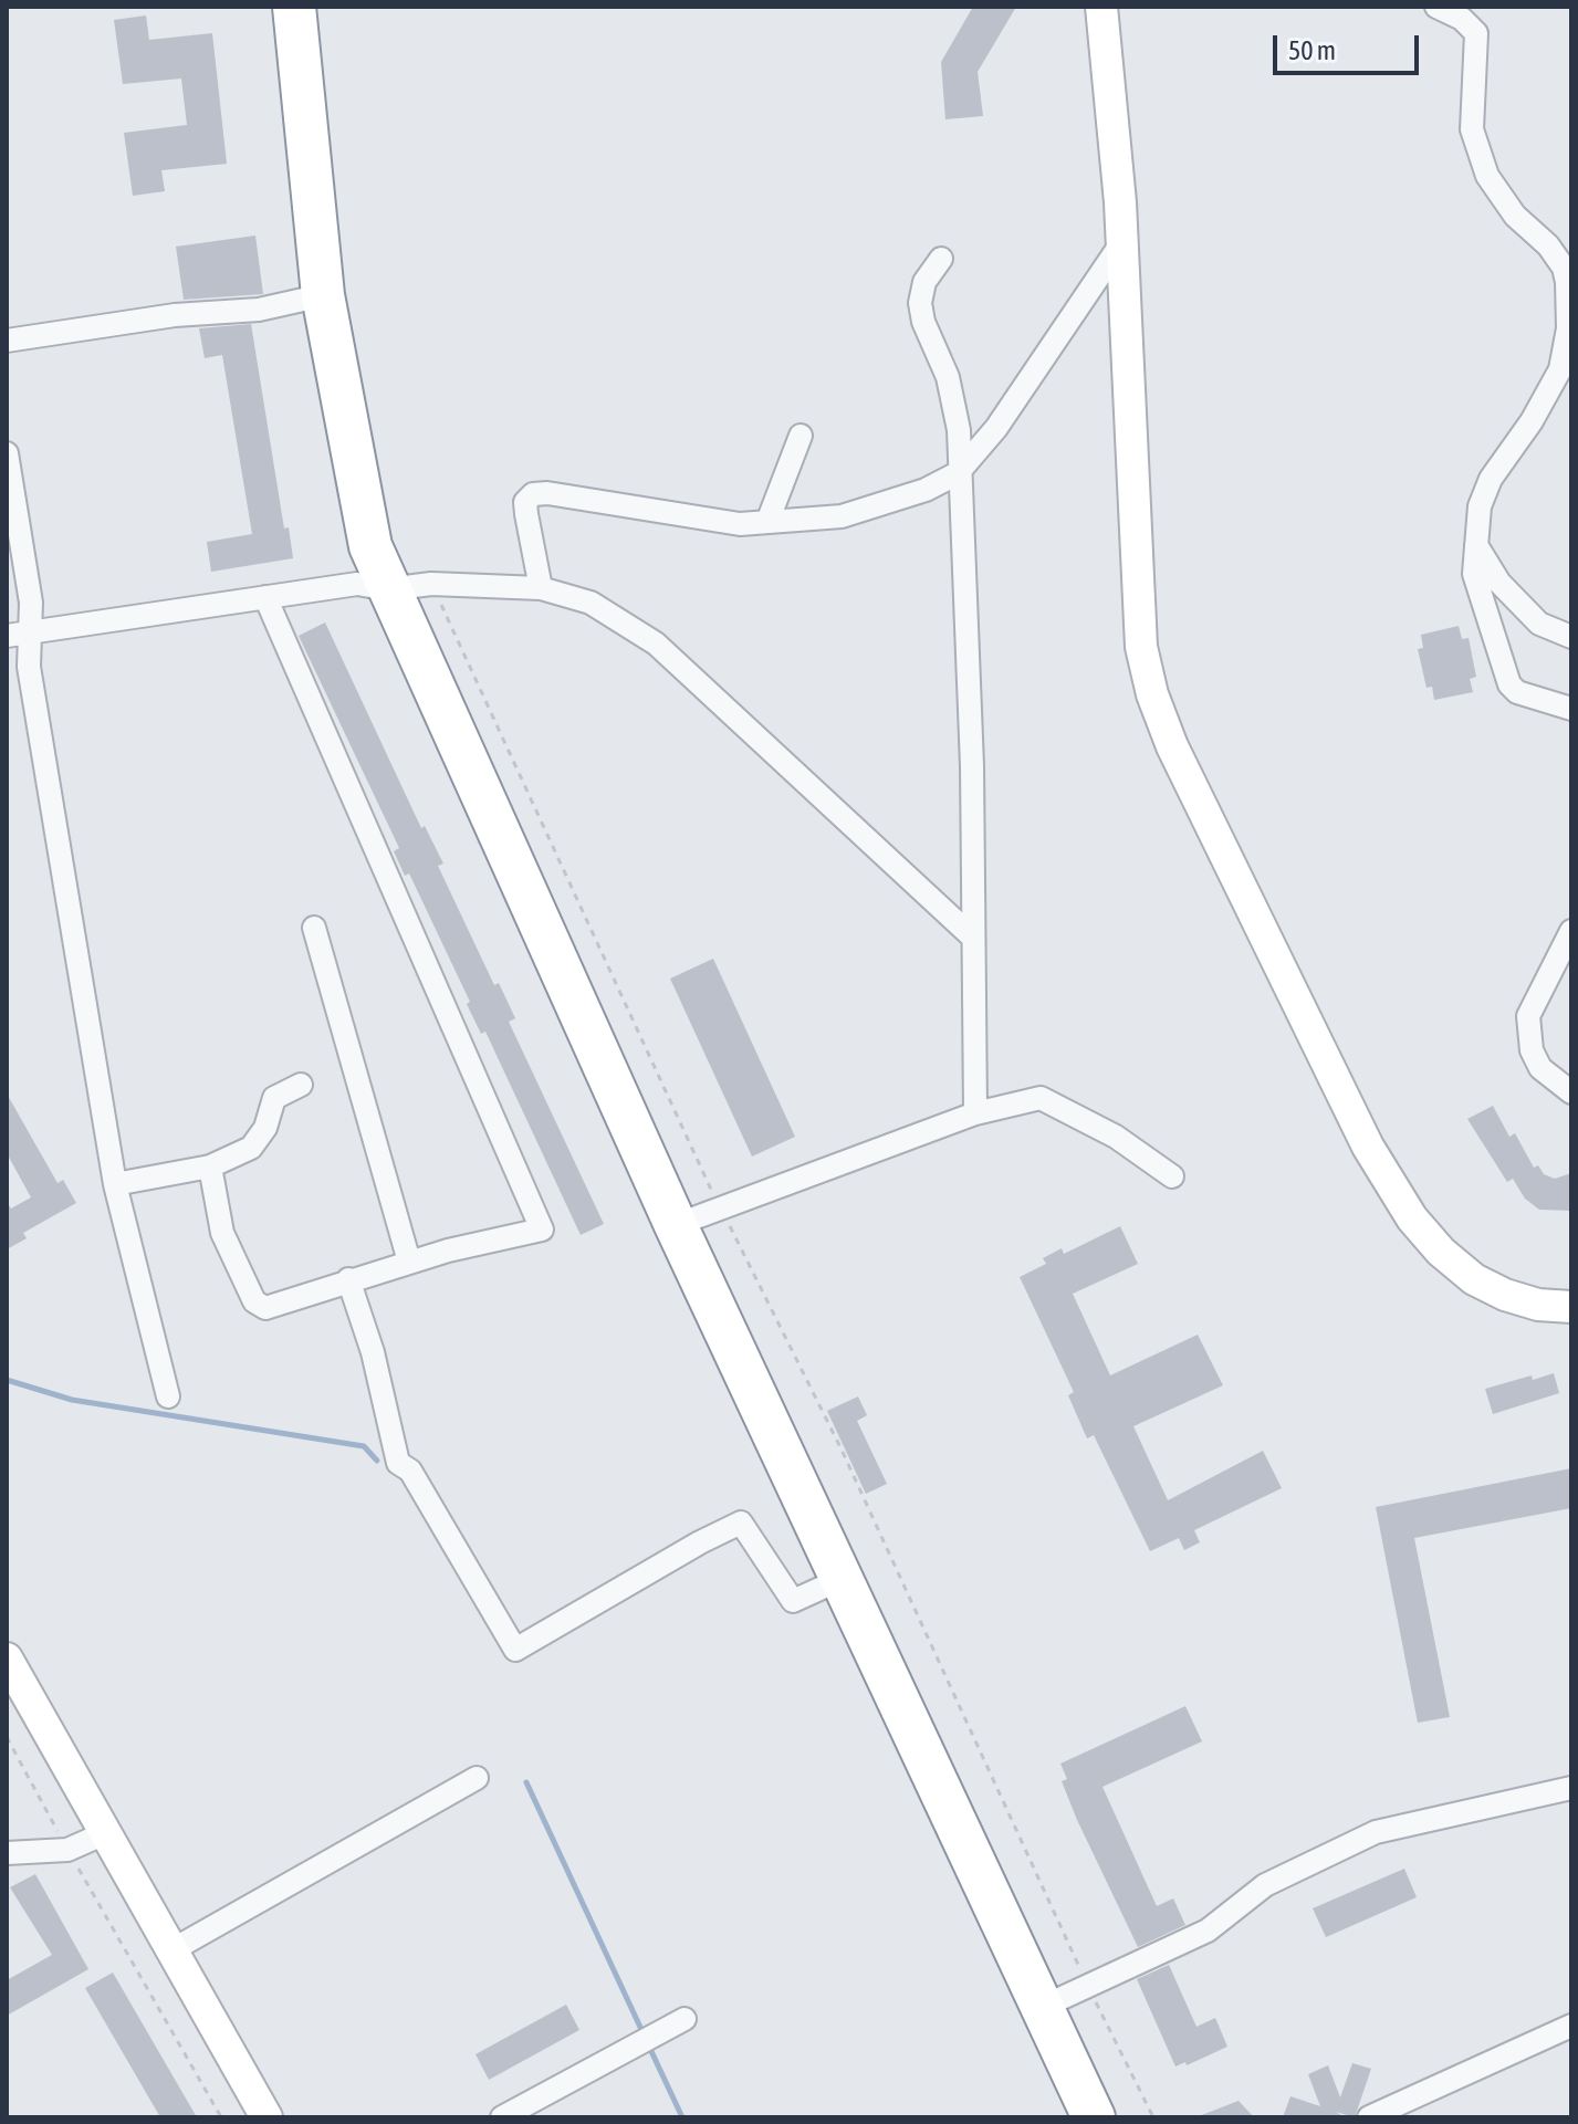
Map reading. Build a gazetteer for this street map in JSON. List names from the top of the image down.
{
  "scale_bar": "50 m"
}
